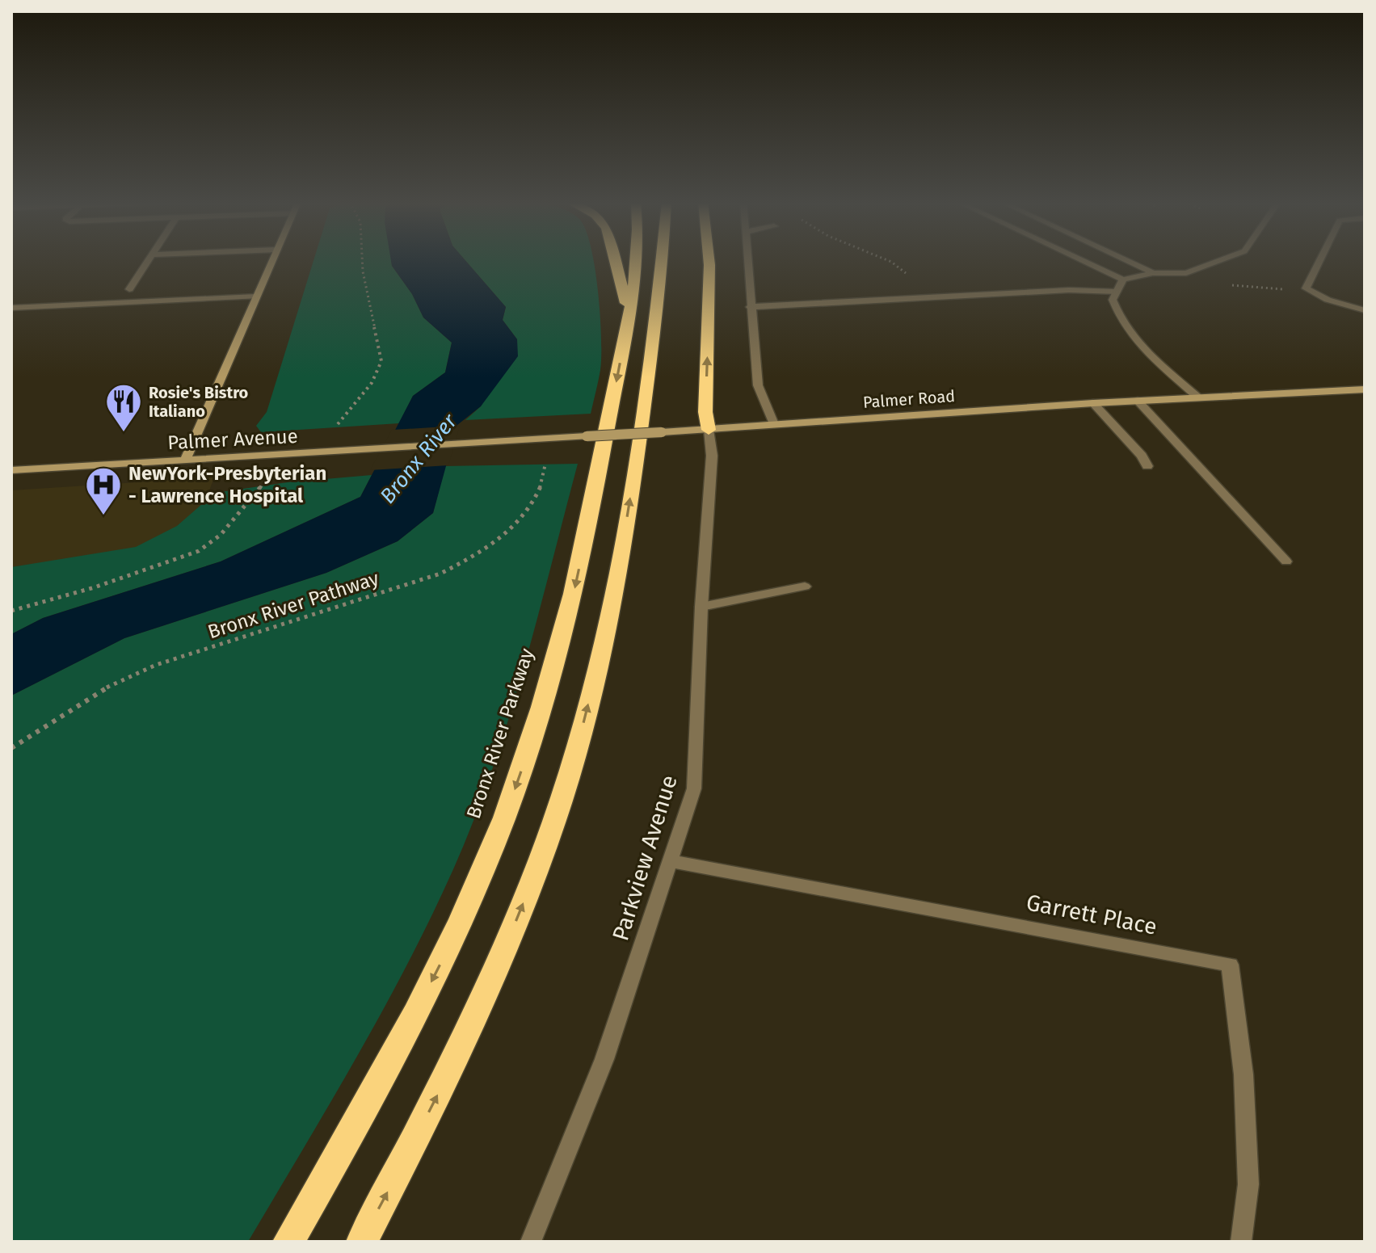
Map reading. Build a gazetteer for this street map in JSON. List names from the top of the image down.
{
  "streets": {
    "highway": ["Bronx River Parkway"],
    "street": [
      "Palmer Road",
      "Palmer Avenue",
      "Parkview Avenue",
      "Garrett Place"
    ],
    "path": ["Bronx River Pathway"]
  },
  "crossings": [
    ["Palmer Road", "Palmer Avenue"],
    ["Palmer Road", "Parkview Avenue"],
    ["Parkview Avenue", "Garrett Place"]
  ],
  "water": ["Bronx River"],
  "places": {
    "restaurant": ["Rosie's Bistro Italiano"],
    "hospital": ["NewYork-Presbyterian - Lawrence Hospital"]
  }
}
